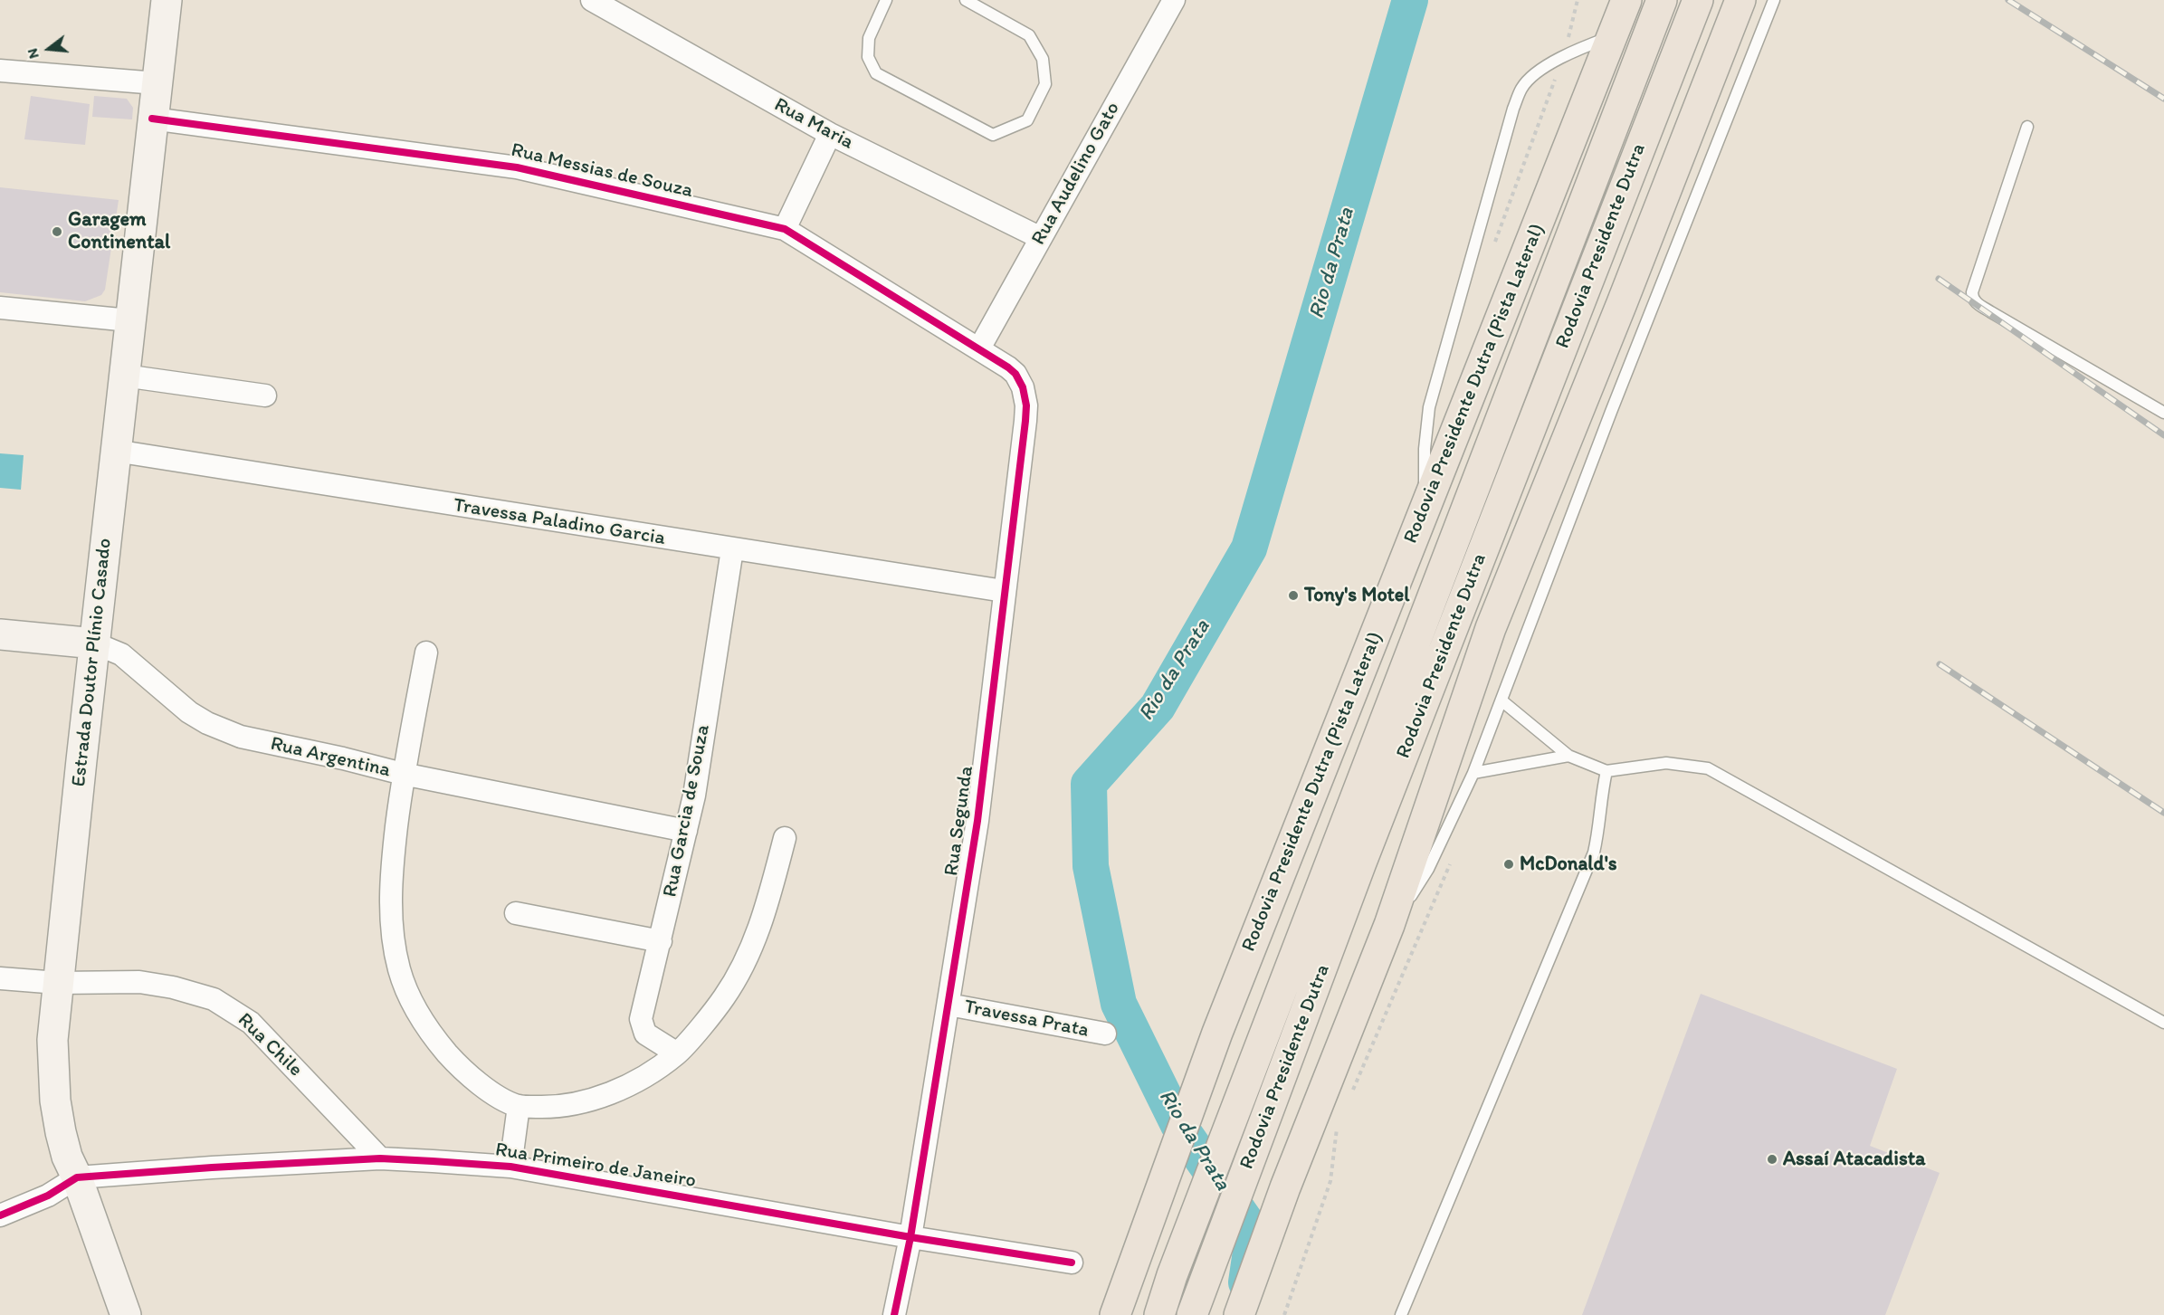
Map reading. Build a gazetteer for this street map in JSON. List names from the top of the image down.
{
  "streets": {
    "highway": ["Rodovia Presidente Dutra", "Rodovia Presidente Dutra (Pista Lateral)"],
    "main road": ["Estrada Doutor Plínio Casado", "Rua Argentina"],
    "street": [
      "Rua Maria",
      "Rua Messias de Souza",
      "Rua Audelino Gato",
      "Travessa Paladino Garcia",
      "Rua Garcia de Souza",
      "Rua Segunda",
      "Travessa Prata",
      "Rua Chile",
      "Rua Primeiro de Janeiro"
    ]
  },
  "crossings": [
    ["Rua Maria", "Rua Audelino Gato"],
    ["Rua Messias de Souza", "Rua Audelino Gato"],
    ["Rua Messias de Souza", "Estrada Doutor Plínio Casado"],
    ["Rua Messias de Souza", "Rua Segunda"],
    ["Rua Audelino Gato", "Rua Segunda"],
    ["Travessa Paladino Garcia", "Estrada Doutor Plínio Casado"],
    ["Travessa Paladino Garcia", "Rua Garcia de Souza"],
    ["Travessa Paladino Garcia", "Rua Segunda"],
    ["Estrada Doutor Plínio Casado", "Rua Argentina"],
    ["Estrada Doutor Plínio Casado", "Rua Chile"],
    ["Estrada Doutor Plínio Casado", "Rua Primeiro de Janeiro"],
    ["Rua Argentina", "Rua Garcia de Souza"],
    ["Rua Segunda", "Travessa Prata"],
    ["Rua Segunda", "Rua Primeiro de Janeiro"],
    ["Rua Chile", "Rua Primeiro de Janeiro"]
  ],
  "water": ["Rio da Prata"],
  "places": [
    "Garagem Continental",
    "Tony's Motel",
    "McDonald's",
    "Assaí Atacadista"
  ],
  "north": "left"
}
